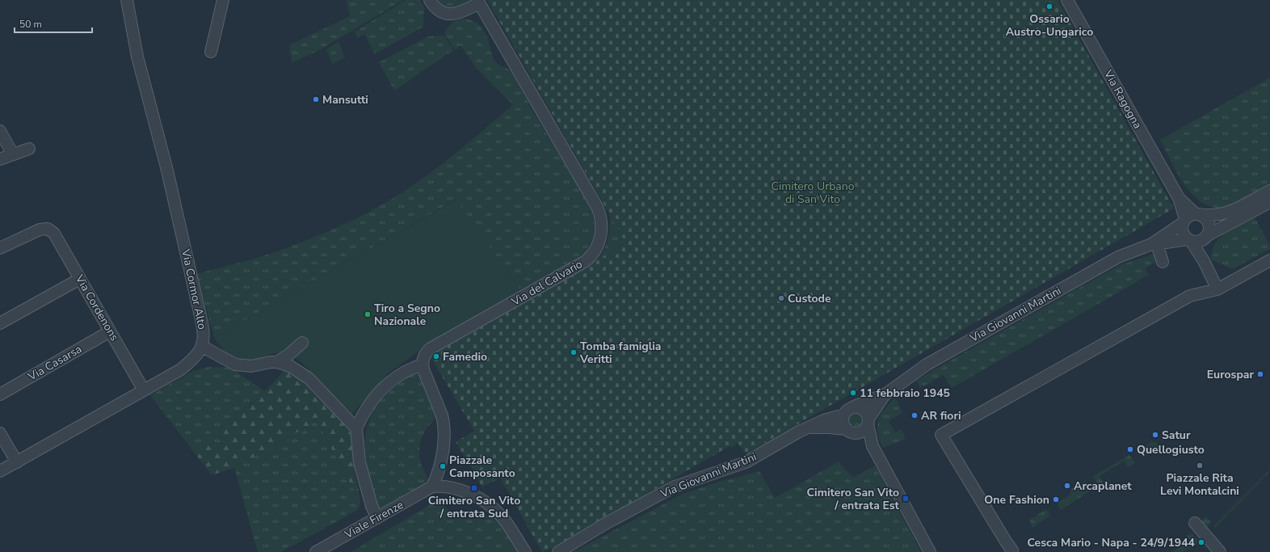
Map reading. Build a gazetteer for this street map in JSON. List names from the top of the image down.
{
  "streets": {
    "street": [
      "Via Ragogna",
      "Via del Calvario",
      "Via Cormor Alto",
      "Via Cordenons",
      "Via Giovanni Martini",
      "Via Casarsa",
      "Viale Firenze"
    ]
  },
  "crossings": [
    ["Via Ragogna", "Via Giovanni Martini"],
    ["Via Cordenons", "Via Casarsa"]
  ],
  "parks": ["Cimitero Urbano di San Vito"],
  "places": {
    "other": [
      "Ossario Austro-Ungarico",
      "Mansutti",
      "Custode",
      "Tiro a Segno Nazionale",
      "Tomba famiglia Veritti",
      "Famedio",
      "Eurospar",
      "11 febbraio 1945",
      "AR fiori",
      "Satur",
      "Quellogiusto",
      "Piazzale Rita Levi Montalcini",
      "Piazzale Camposanto",
      "Arcaplanet",
      "One Fashion",
      "Cesca Mario - Napa - 24/9/1944"
    ],
    "transit": ["Cimitero San Vito / entrata Sud", "Cimitero San Vito / entrata Est"]
  },
  "scale_bar": "50 m"
}
